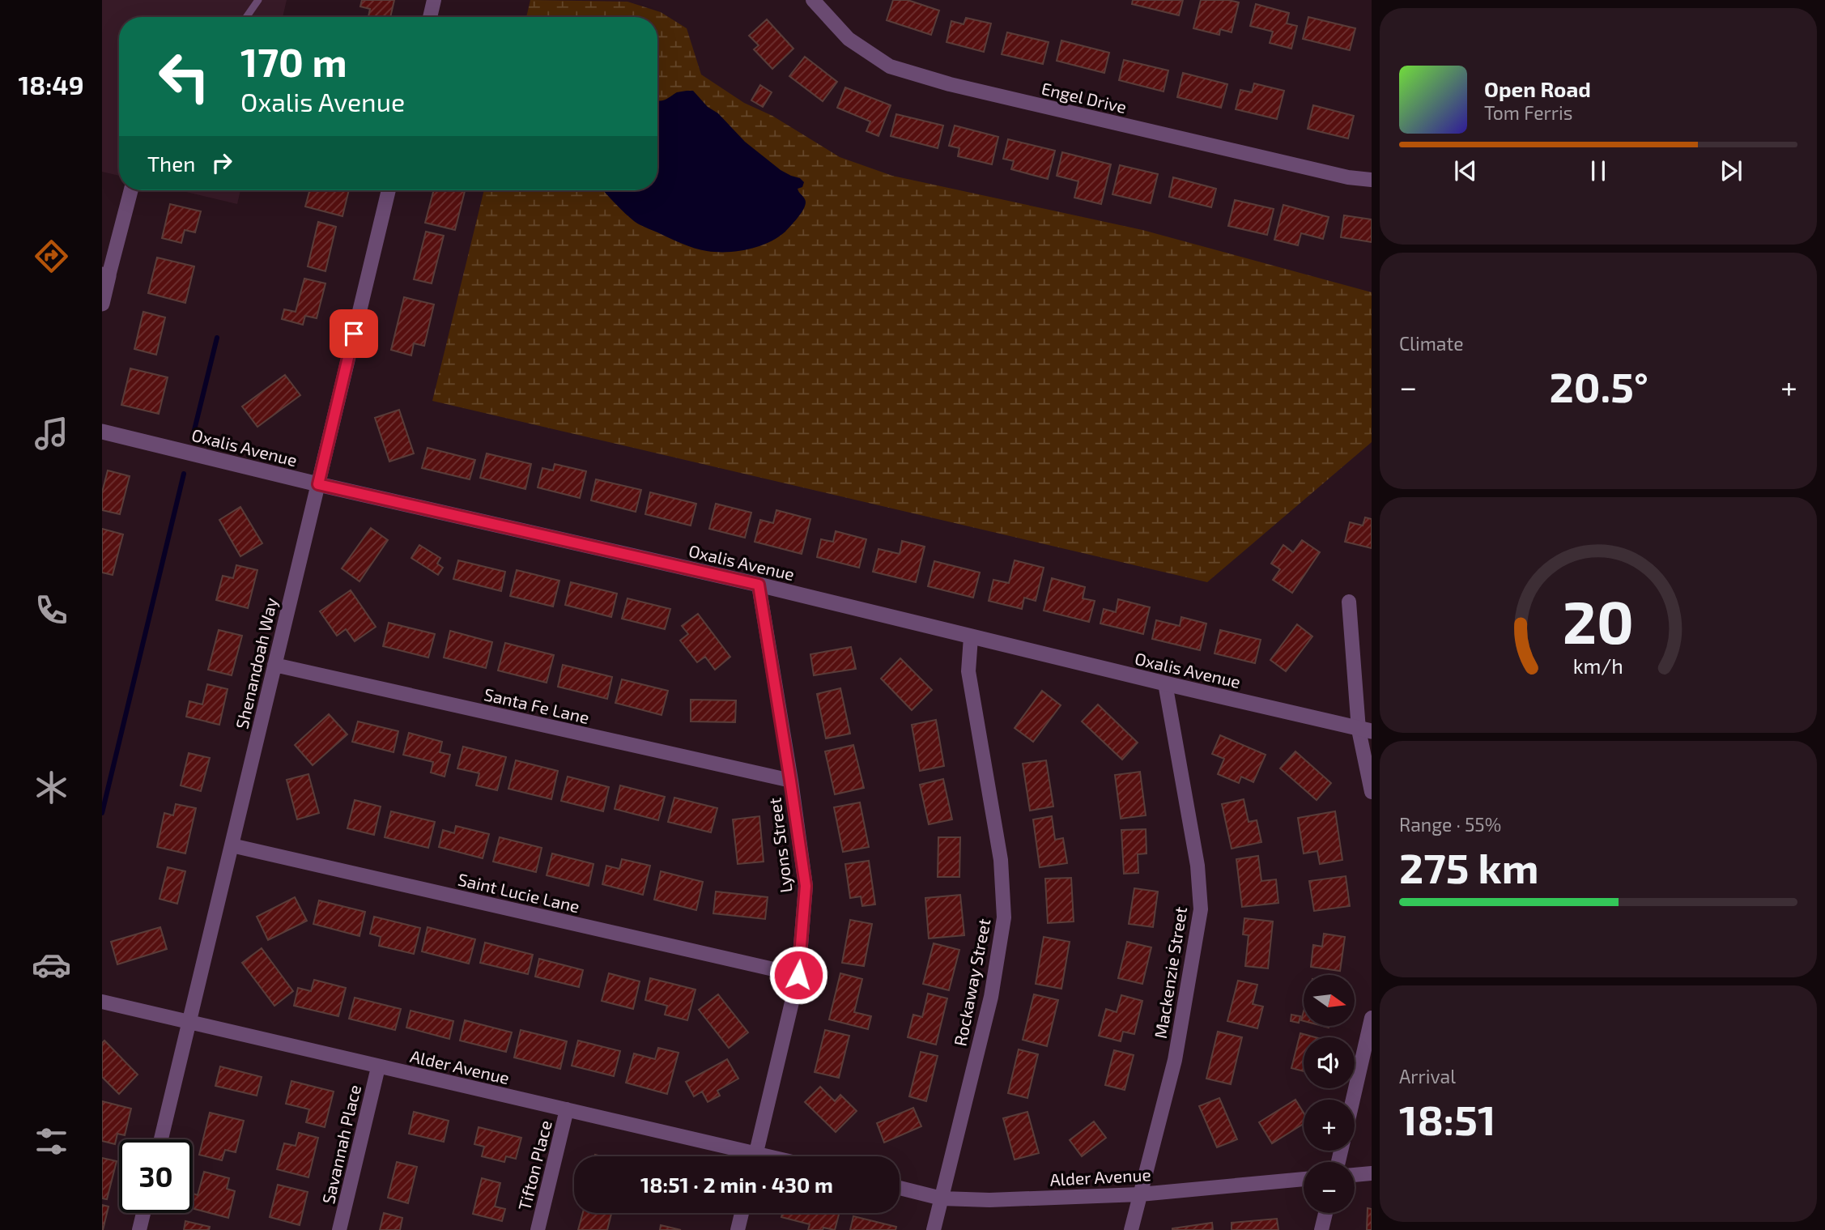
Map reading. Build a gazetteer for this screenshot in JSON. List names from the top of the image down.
{
  "streets": {
    "street": [
      "Engel Drive",
      "Oxalis Avenue",
      "Shenandoah Way",
      "Santa Fe Lane",
      "Lyons Street",
      "Saint Lucie Lane",
      "Mackenzie Street",
      "Rockaway Street",
      "Alder Avenue",
      "Savannah Place",
      "Tifton Place"
    ]
  },
  "crossings": [
    ["Oxalis Avenue", "Shenandoah Way"],
    ["Oxalis Avenue", "Lyons Street"],
    ["Oxalis Avenue", "Mackenzie Street"],
    ["Oxalis Avenue", "Rockaway Street"],
    ["Shenandoah Way", "Santa Fe Lane"],
    ["Shenandoah Way", "Saint Lucie Lane"],
    ["Shenandoah Way", "Alder Avenue"],
    ["Santa Fe Lane", "Lyons Street"],
    ["Lyons Street", "Saint Lucie Lane"],
    ["Mackenzie Street", "Alder Avenue"],
    ["Rockaway Street", "Alder Avenue"],
    ["Alder Avenue", "Savannah Place"],
    ["Alder Avenue", "Tifton Place"]
  ],
  "north": "right",
  "page": {
    "tabs": "18:49",
    "turn": ["170 m", "Oxalis Avenue"],
    "song": ["Open Road", "Tom Ferris"],
    "then": "Then",
    "tile": [
      "Climate",
      ["Range · 55%", "275 km"],
      ["Arrival", "18:51"]
    ],
    "heat": ["−", "20.5°", "+"],
    "map_buttons": ["+", "−"],
    "limit": "30",
    "trip": "18:51 · 2 min · 430 m",
    "gauge": ["20", "km/h"]
  }
}
